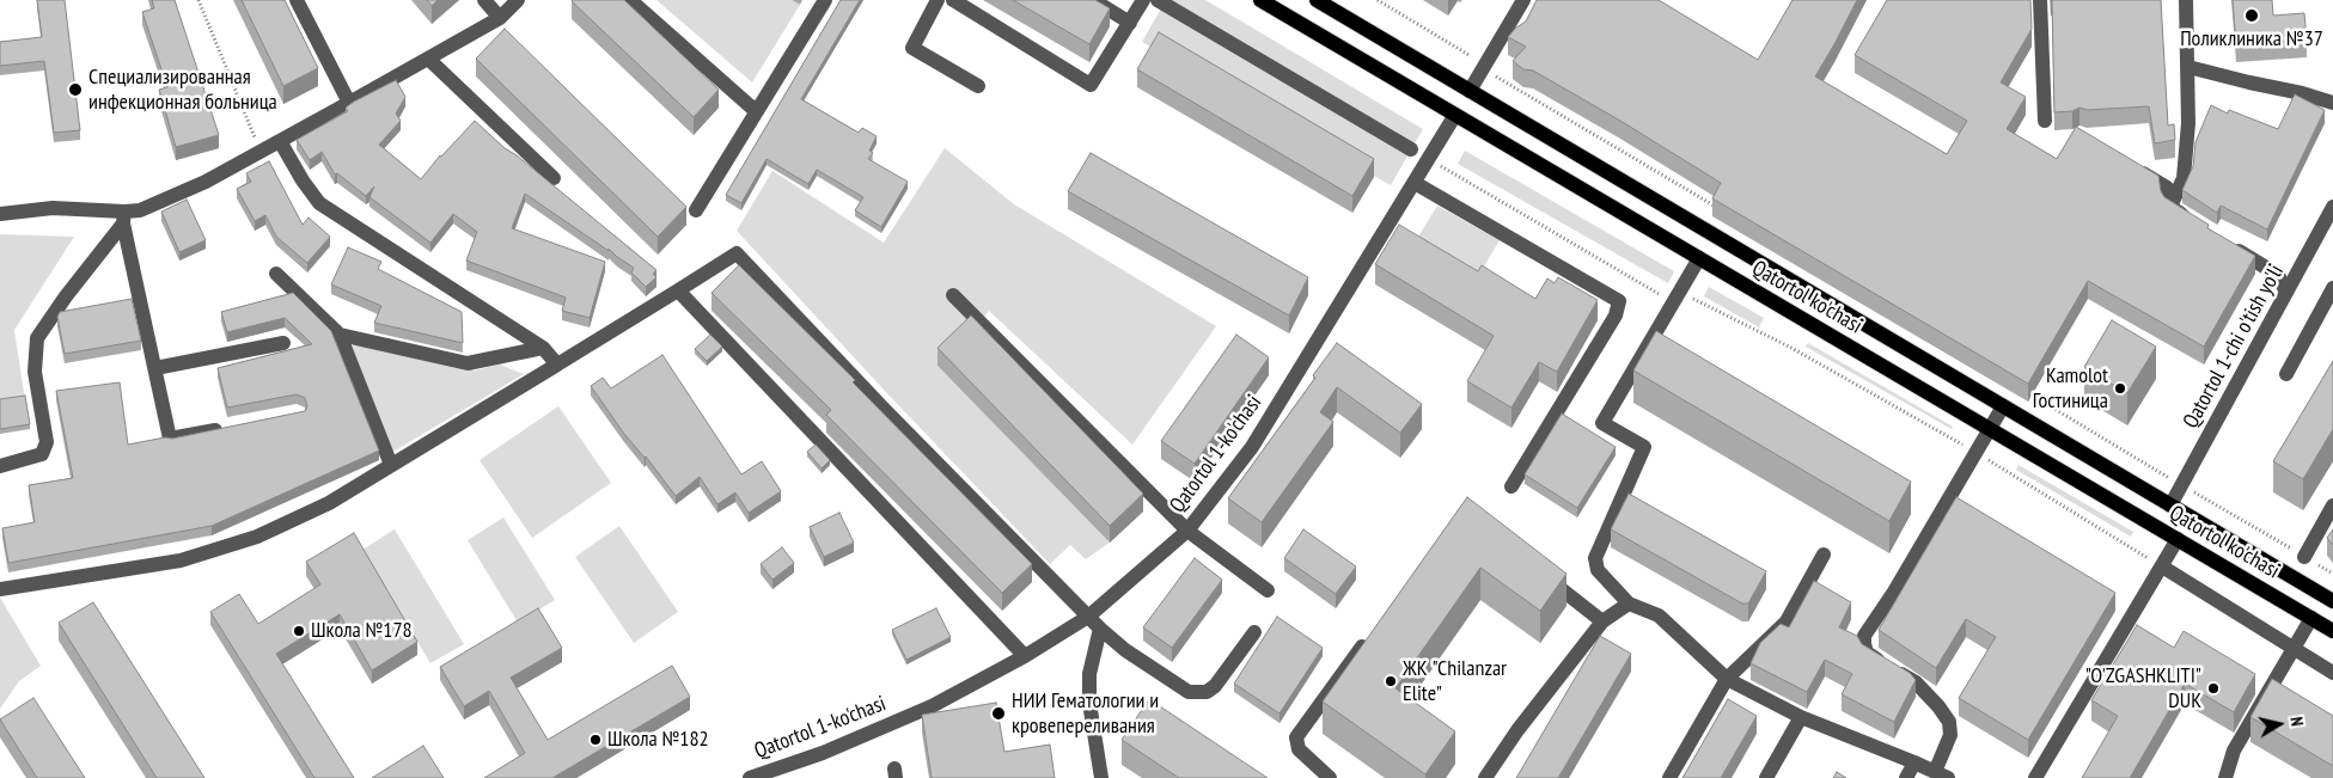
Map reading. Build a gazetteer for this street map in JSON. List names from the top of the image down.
{
  "streets": {
    "main road": ["Qatortol ko'chasi", "Qatortol 1-ko'chasi"],
    "street": ["Qatortol 1-chi o'tish yo'li"]
  },
  "crossings": [
    ["Qatortol ko'chasi", "Qatortol 1-chi o'tish yo'li"],
    ["Qatortol ko'chasi", "Qatortol 1-ko'chasi"]
  ],
  "places": [
    "Поликлиника №37",
    "Специализированная инфекционная больница",
    "Kamolot Гостиница",
    "Школа №178",
    "ЖК \"Chilanzar Elite\"",
    "\"O'ZGASHKLITI\" DUK",
    "НИИ Гематологии и кровепереливания",
    "Школа №182"
  ],
  "north": "right"
}
